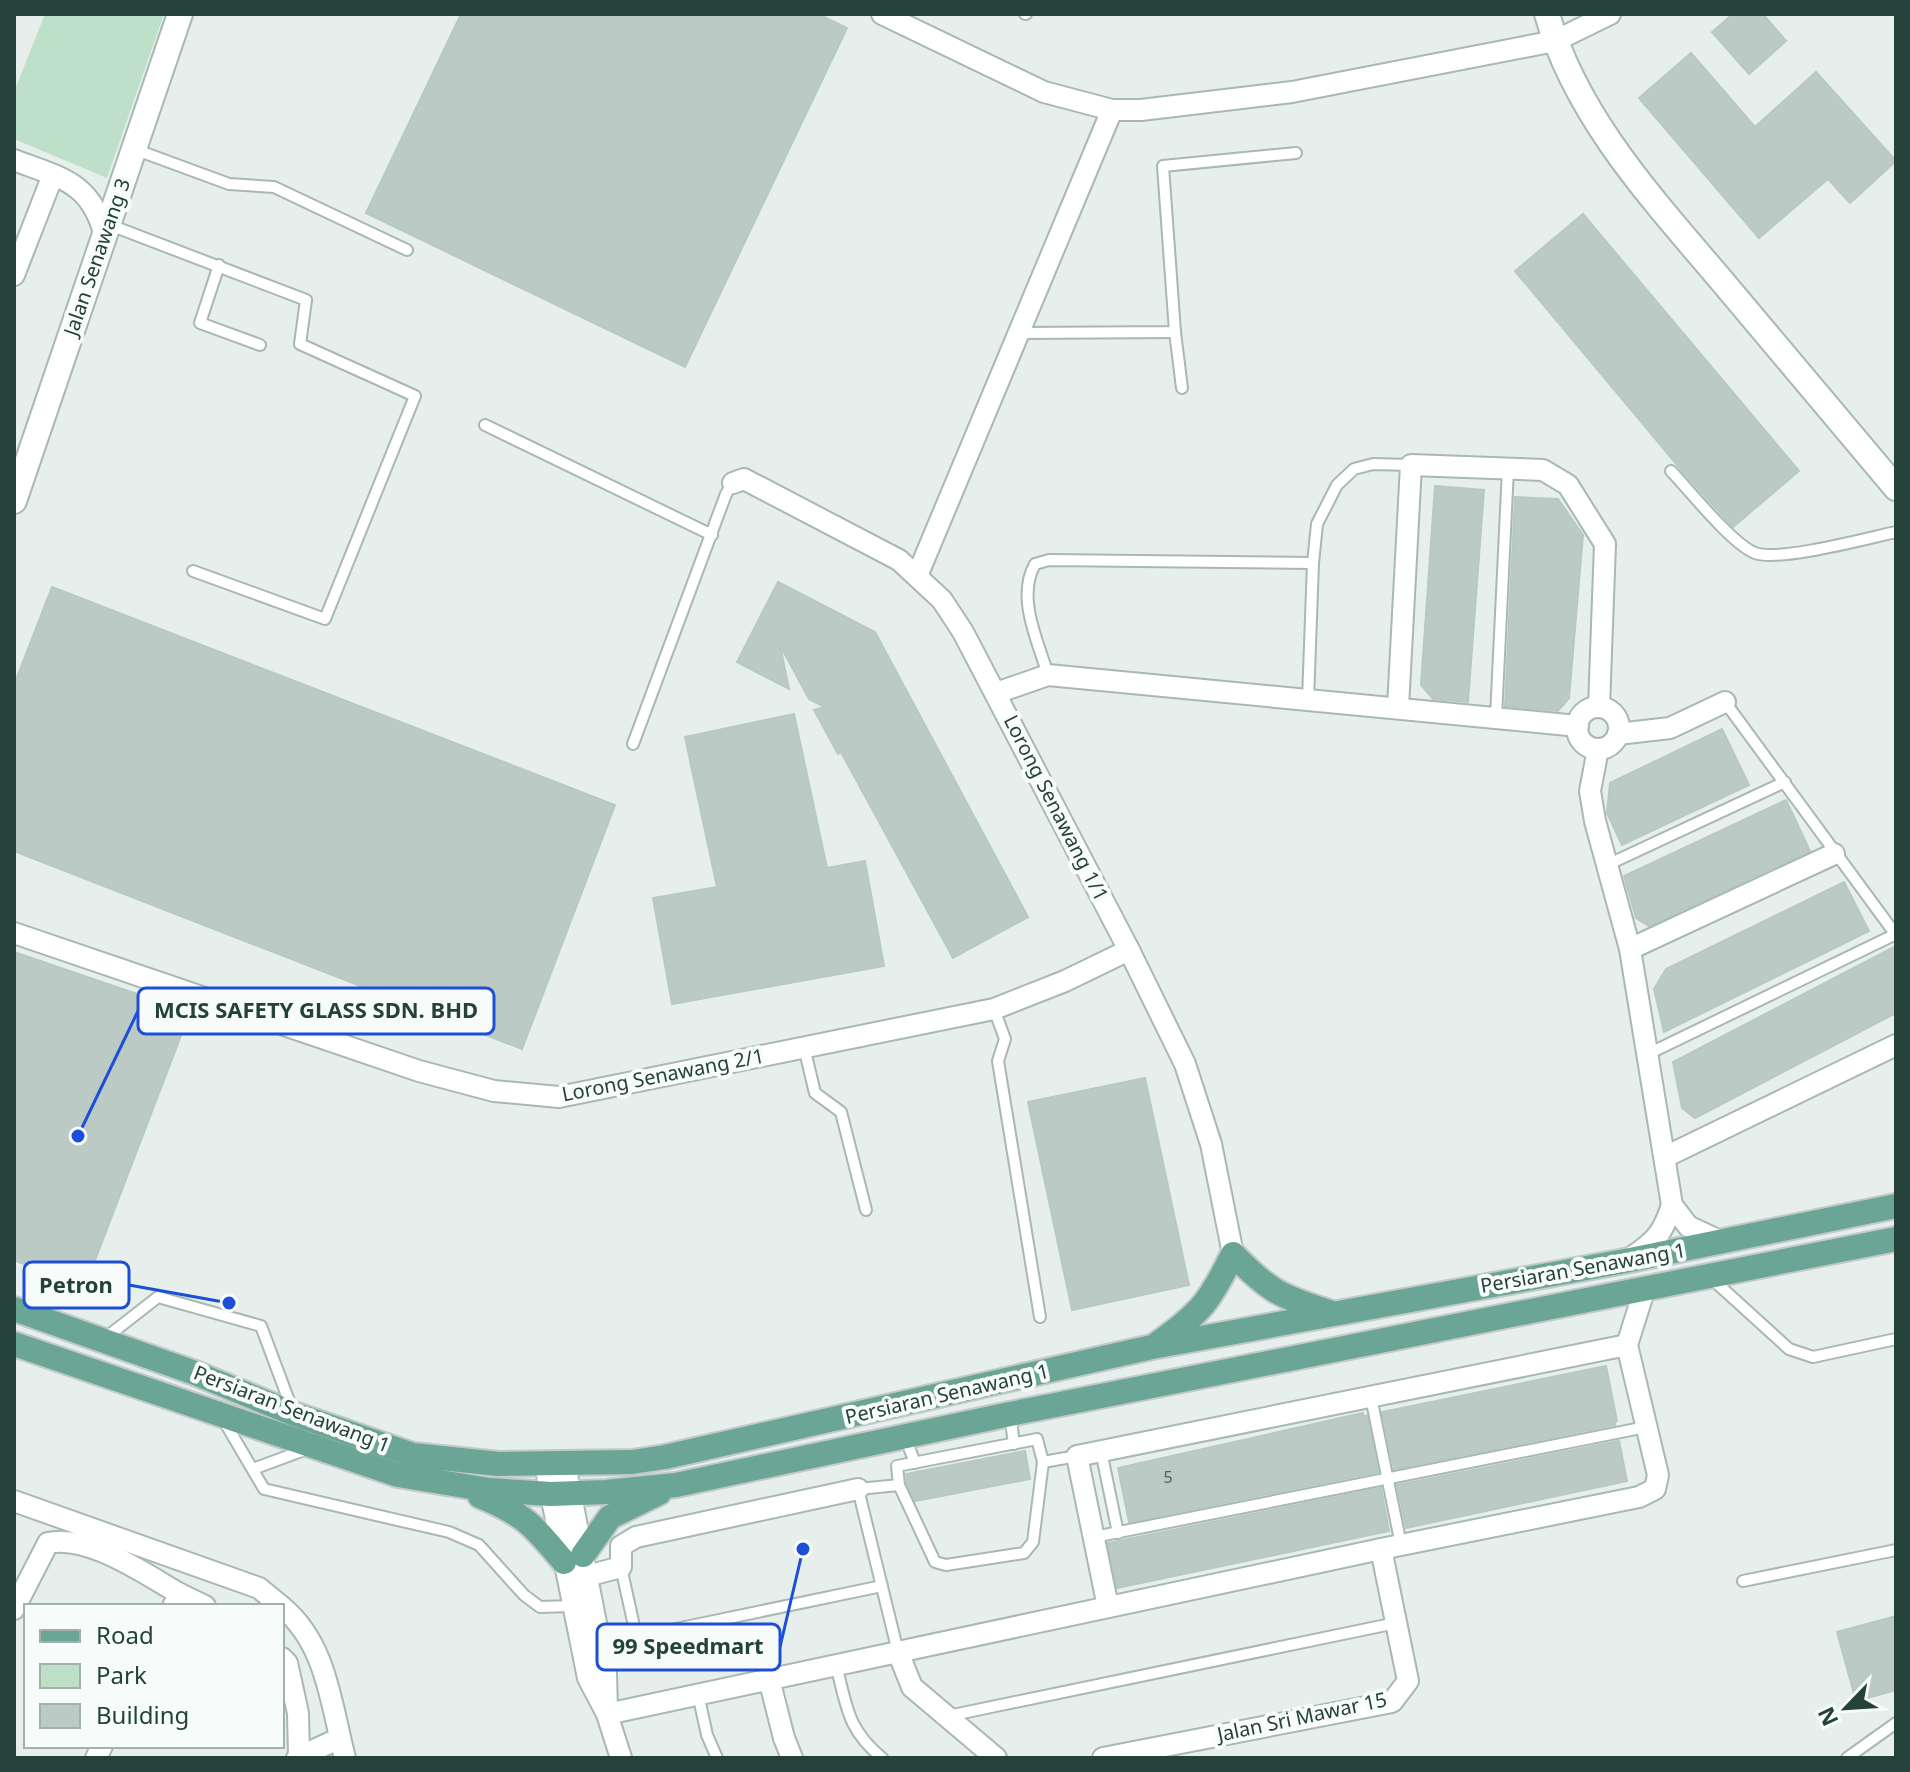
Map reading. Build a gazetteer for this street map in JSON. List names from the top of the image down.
{
  "streets": {
    "main road": ["Persiaran Senawang 1"],
    "street": [
      "Jalan Senawang 3",
      "Lorong Senawang 1/1",
      "Lorong Senawang 2/1",
      "Jalan Sri Mawar 15"
    ]
  },
  "crossings": [
    ["Lorong Senawang 1/1", "Lorong Senawang 2/1"]
  ],
  "places": ["MCIS SAFETY GLASS SDN. BHD", "Petron", "99 Speedmart"],
  "house_numbers": ["5"],
  "legend": ["Road", "Park", "Building"],
  "north": "bottom left"
}
